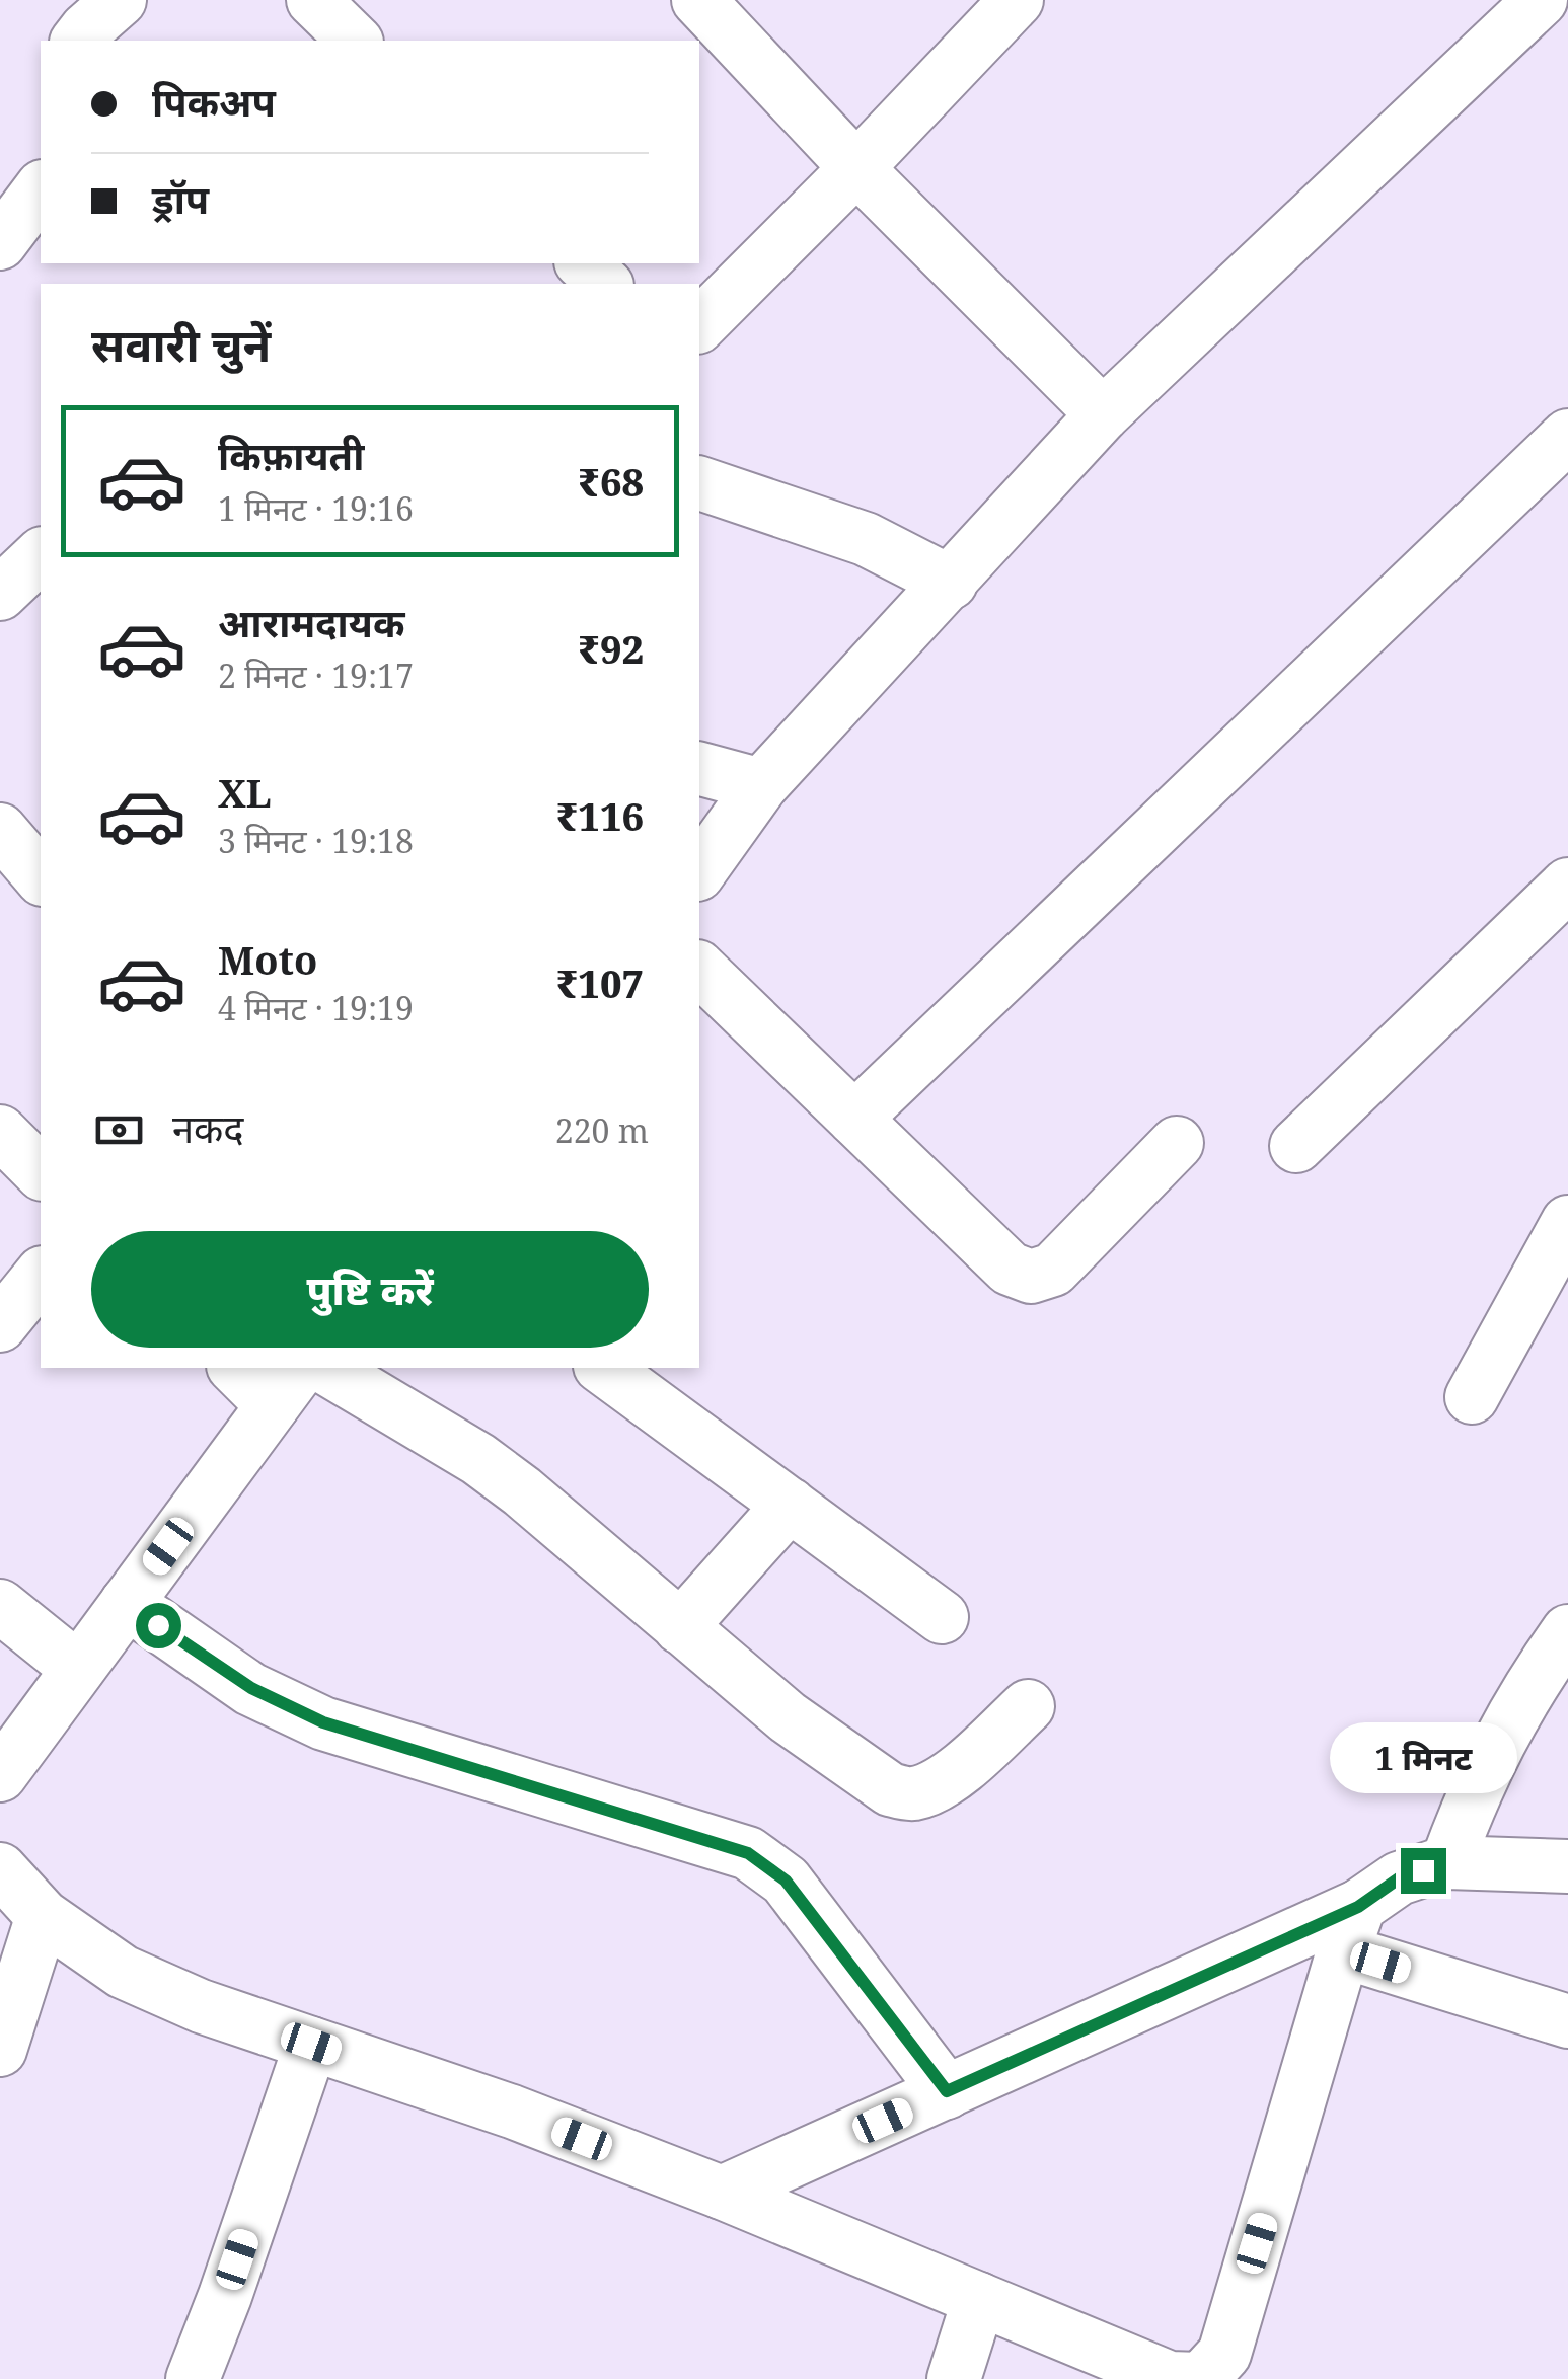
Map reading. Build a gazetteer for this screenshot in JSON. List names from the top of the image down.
{
  "page": {
    "banner": ["पिकअप", "ड्रॉप"],
    "heading": "सवारी चुनें",
    "list": [
      {
        "name": "किफ़ायती",
        "note": "1 मिनट · 19:16",
        "value": "₹68"
      },
      {
        "name": "आरामदायक",
        "note": "2 मिनट · 19:17",
        "value": "₹92"
      },
      {
        "name": "XL",
        "note": "3 मिनट · 19:18",
        "value": "₹116"
      },
      {
        "name": "Moto",
        "note": "4 मिनट · 19:19",
        "value": "₹107"
      }
    ],
    "pay": ["नकद", "220 m"],
    "buttons": "पुष्टि करें",
    "bubble": "1 मिनट"
  }
}
